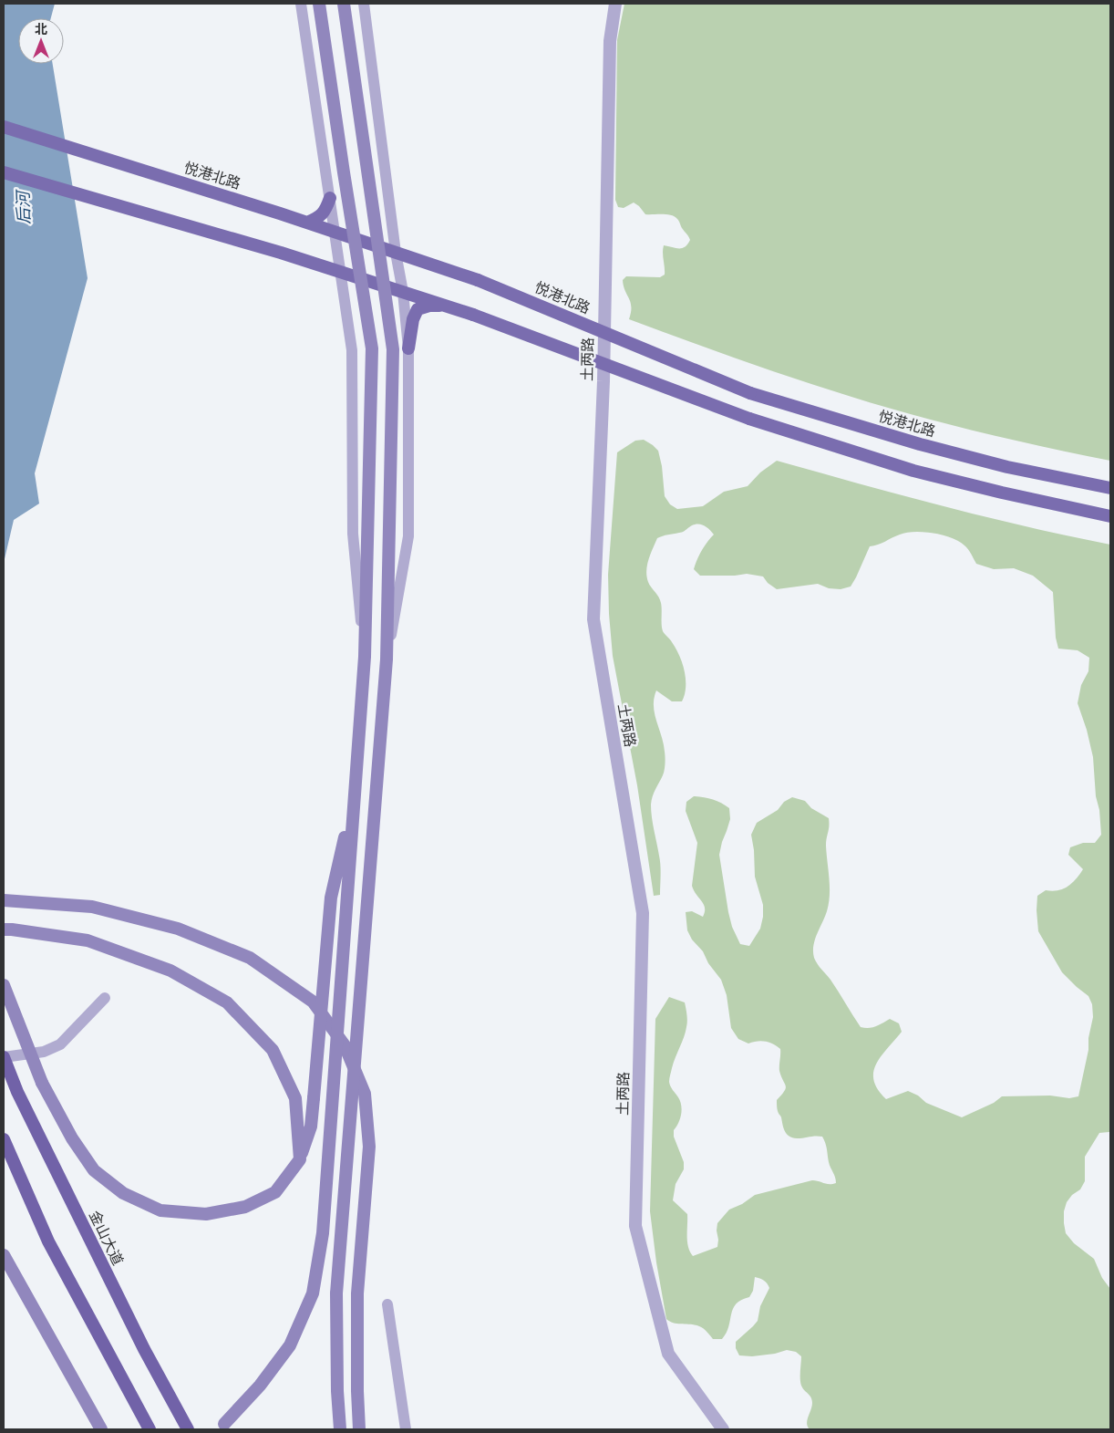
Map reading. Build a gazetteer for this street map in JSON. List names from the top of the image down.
{
  "streets": {
    "highway": ["金山大道"],
    "main road": ["悦港北路"],
    "street": ["土两路"]
  },
  "water": ["后河"],
  "north": "top"
}
